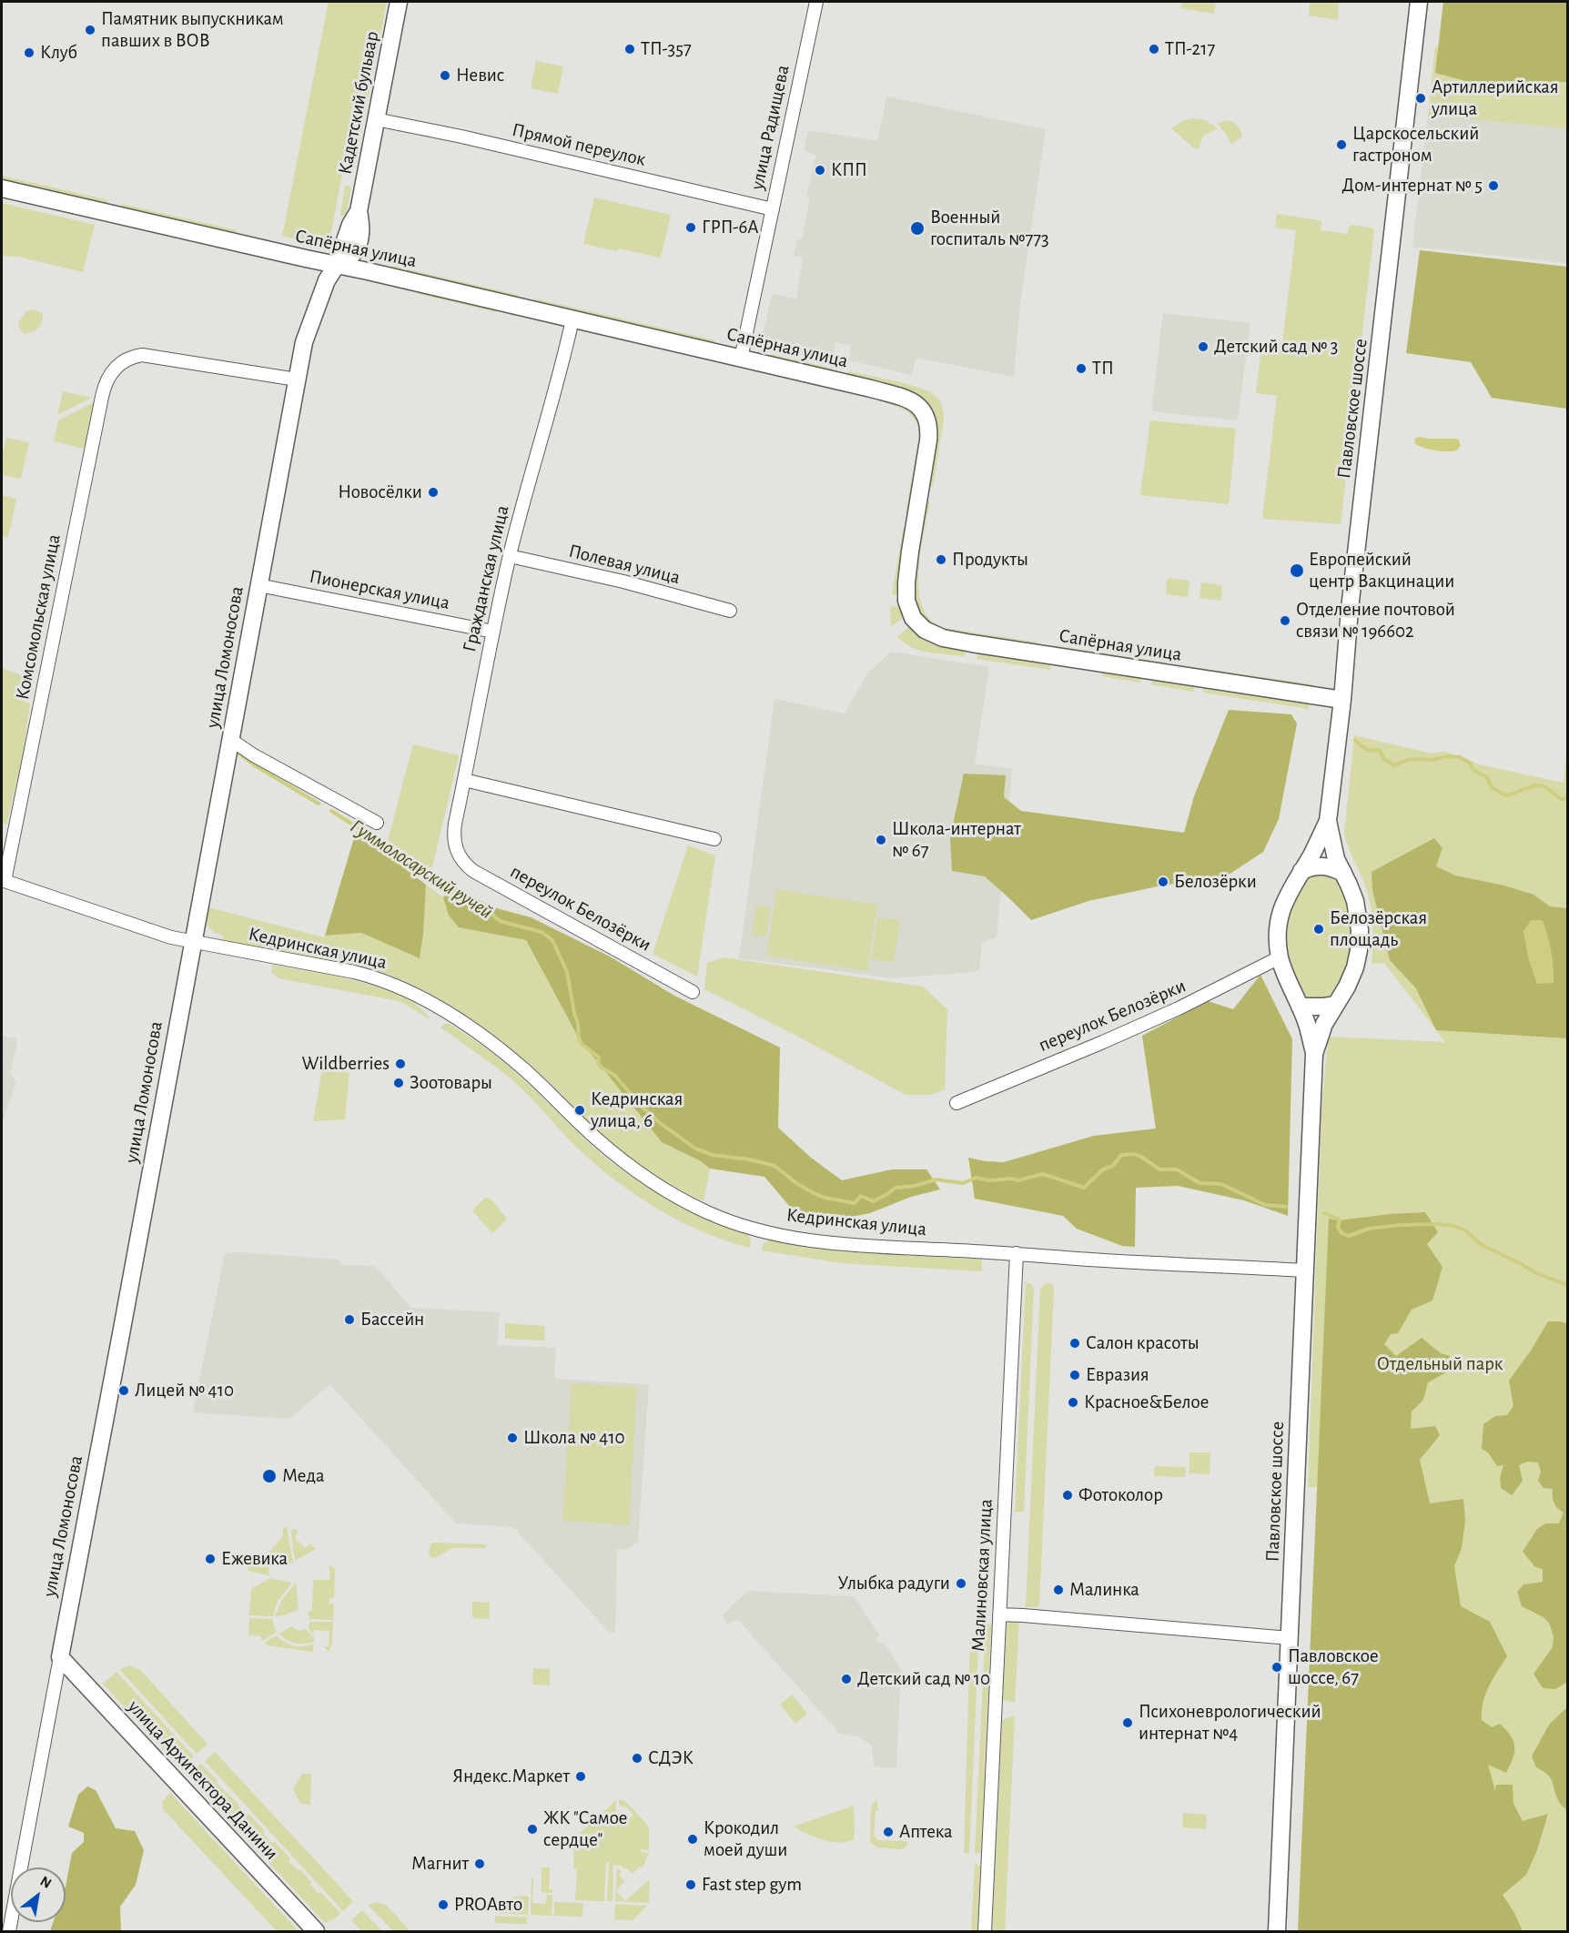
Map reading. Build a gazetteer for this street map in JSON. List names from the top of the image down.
{
  "streets": {
    "street": [
      "Кадетский бульвар",
      "улица Радищева",
      "Прямой переулок",
      "Сапёрная улица",
      "Павловское шоссе",
      "Полевая улица",
      "Гражданская улица",
      "Пионерская улица",
      "Комсомольская улица",
      "улица Ломоносова",
      "переулок Белозёрки",
      "Кедринская улица",
      "Малиновская улица",
      "улица Архитектора Данини"
    ]
  },
  "crossings": [
    ["Кадетский бульвар", "Прямой переулок"],
    ["Кадетский бульвар", "Сапёрная улица"],
    ["Кадетский бульвар", "улица Ломоносова"],
    ["улица Радищева", "Прямой переулок"],
    ["улица Радищева", "Сапёрная улица"],
    ["Сапёрная улица", "Павловское шоссе"],
    ["Сапёрная улица", "Гражданская улица"],
    ["Сапёрная улица", "улица Ломоносова"],
    ["Павловское шоссе", "Кедринская улица"],
    ["Полевая улица", "Гражданская улица"],
    ["Гражданская улица", "Пионерская улица"],
    ["Гражданская улица", "переулок Белозёрки"],
    ["Пионерская улица", "улица Ломоносова"],
    ["Комсомольская улица", "улица Ломоносова"],
    ["Комсомольская улица", "Кедринская улица"],
    ["улица Ломоносова", "Кедринская улица"],
    ["улица Ломоносова", "улица Архитектора Данини"],
    ["Кедринская улица", "Малиновская улица"]
  ],
  "water": ["Гуммолосарский ручей"],
  "parks": ["Отдельный парк"],
  "places": [
    "Памятник выпускникам павших в ВОВ",
    "ТП-357",
    "ТП-217",
    "Клуб",
    "Невис",
    "Артиллерийская улица",
    "Царскосельский гастроном",
    "КПП",
    "Дом-интернат № 5",
    "ГРП-6А",
    "Военный госпиталь №773",
    "Детский сад № 3",
    "ТП",
    "Новосёлки",
    "Продукты",
    "Европейский центр Вакцинации",
    "Отделение почтовой связи № 196602",
    "Школа-интернат № 67",
    "Белозёрки",
    "Белозёрская площадь",
    "Wildberries",
    "Зоотовары",
    "Кедринская улица, 6",
    "Бассейн",
    "Салон красоты",
    "Евразия",
    "Лицей № 410",
    "Красное&Белое",
    "Школа № 410",
    "Меда",
    "Фотоколор",
    "Ежевика",
    "Улыбка радуги",
    "Малинка",
    "Павловское шоссе, 67",
    "Детский сад № 10",
    "Психоневрологический интернат №4",
    "СДЭК",
    "Яндекс.Маркет",
    "ЖК \"Самое сердце\"",
    "Аптека",
    "Крокодил моей души",
    "Магнит",
    "Fast step gym",
    "PROАвто"
  ],
  "north": "top right"
}
